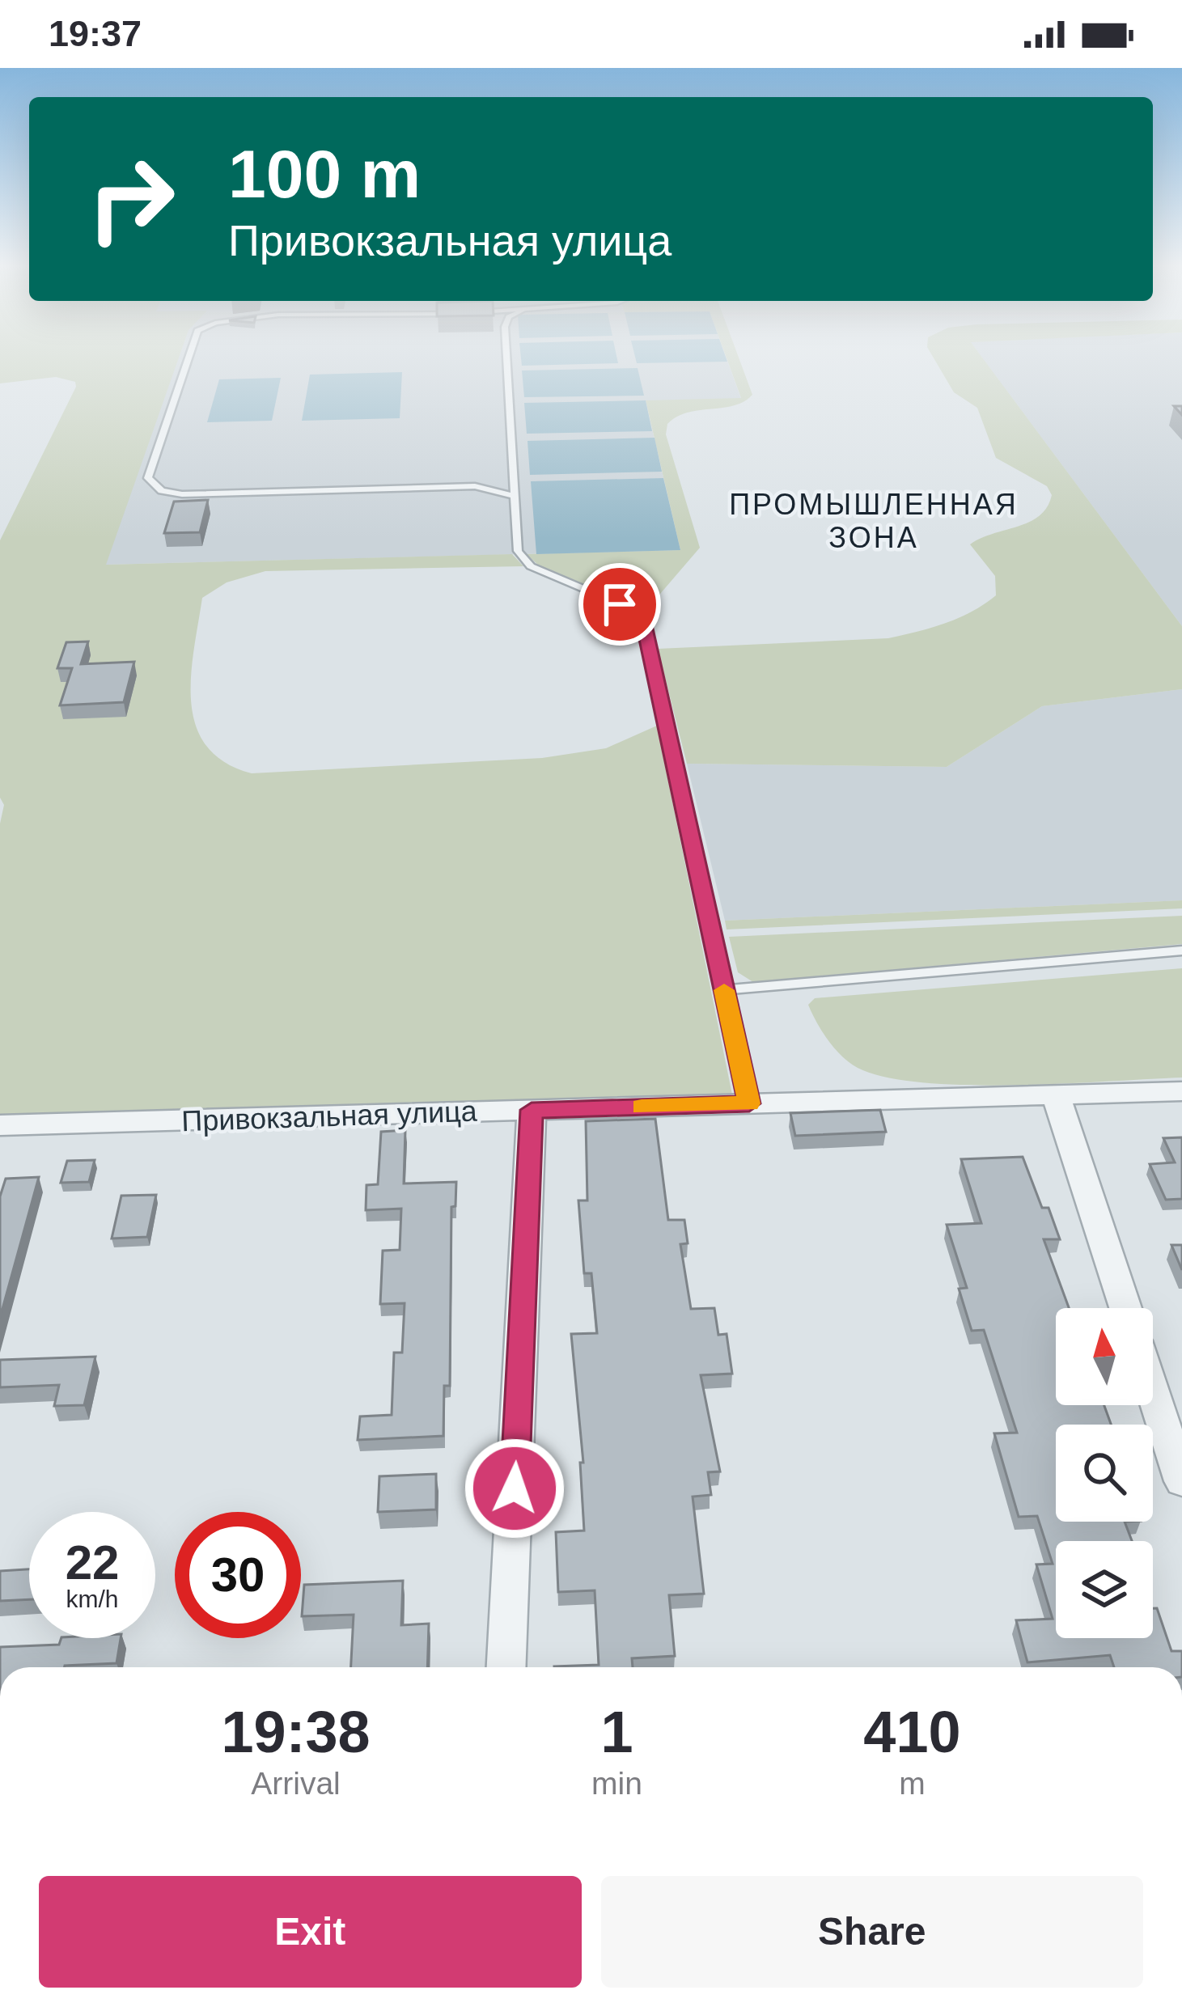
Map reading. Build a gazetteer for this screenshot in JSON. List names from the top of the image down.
{
  "streets": {
    "street": ["Привокзальная улица"]
  },
  "districts": ["ПРОМЫШЛЕННАЯ ЗОНА"],
  "north": "top",
  "page": {
    "status": "19:37",
    "turn": ["100 m", "Привокзальная улица"],
    "speed": "22 km/h",
    "limit": "30",
    "eta": [
      "19:38",
      "Arrival",
      "1",
      "min",
      "410",
      "m"
    ],
    "buttons": ["Exit", "Share"]
  }
}
